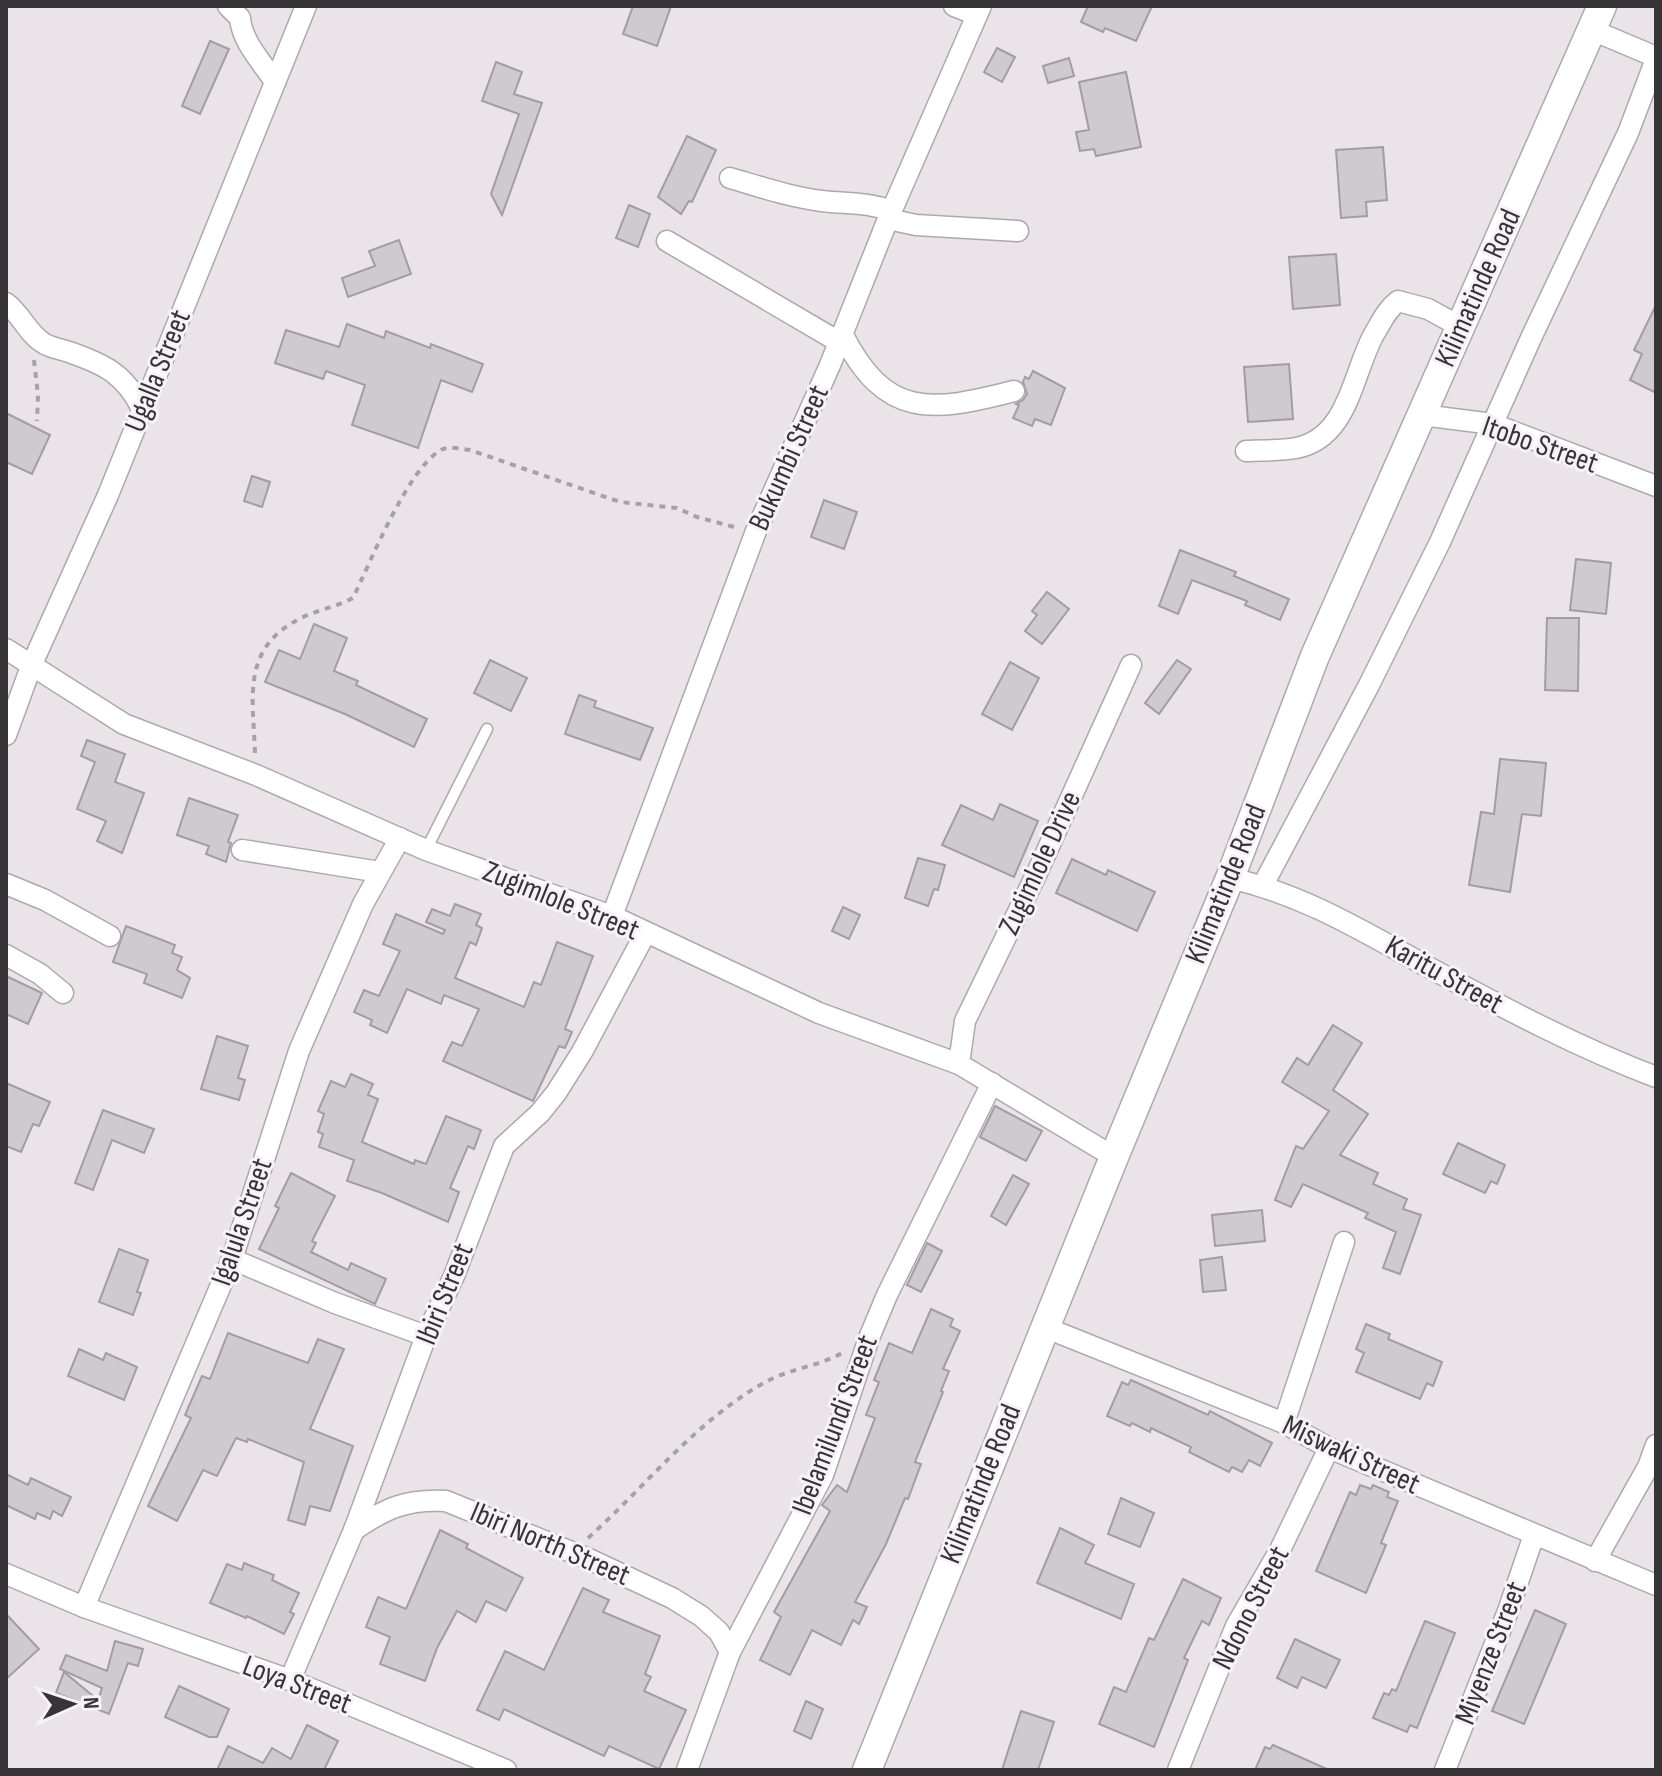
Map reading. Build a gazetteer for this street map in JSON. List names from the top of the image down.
{
  "streets": {
    "main road": ["Kilimatinde Road"],
    "street": [
      "Ugalla Street",
      "Itobo Street",
      "Bukumbi Street",
      "Zugimlole Drive",
      "Zugimlole Street",
      "Karitu Street",
      "Igalula Street",
      "Ibiri Street",
      "Ibelamilundi Street",
      "Miswaki Street",
      "Ibiri North Street",
      "Ndono Street",
      "Miyenze Street",
      "Loya Street"
    ]
  },
  "crossings": [
    ["Kilimatinde Road", "Itobo Street"],
    ["Kilimatinde Road", "Zugimlole Street"],
    ["Kilimatinde Road", "Karitu Street"],
    ["Kilimatinde Road", "Miswaki Street"],
    ["Ugalla Street", "Zugimlole Street"],
    ["Bukumbi Street", "Zugimlole Street"],
    ["Zugimlole Drive", "Zugimlole Street"],
    ["Zugimlole Street", "Igalula Street"],
    ["Zugimlole Street", "Ibiri Street"],
    ["Zugimlole Street", "Ibelamilundi Street"],
    ["Igalula Street", "Loya Street"],
    ["Ibiri Street", "Ibiri North Street"],
    ["Ibiri Street", "Loya Street"],
    ["Ibelamilundi Street", "Ibiri North Street"],
    ["Miswaki Street", "Ndono Street"],
    ["Miswaki Street", "Miyenze Street"]
  ],
  "north": "right"
}
